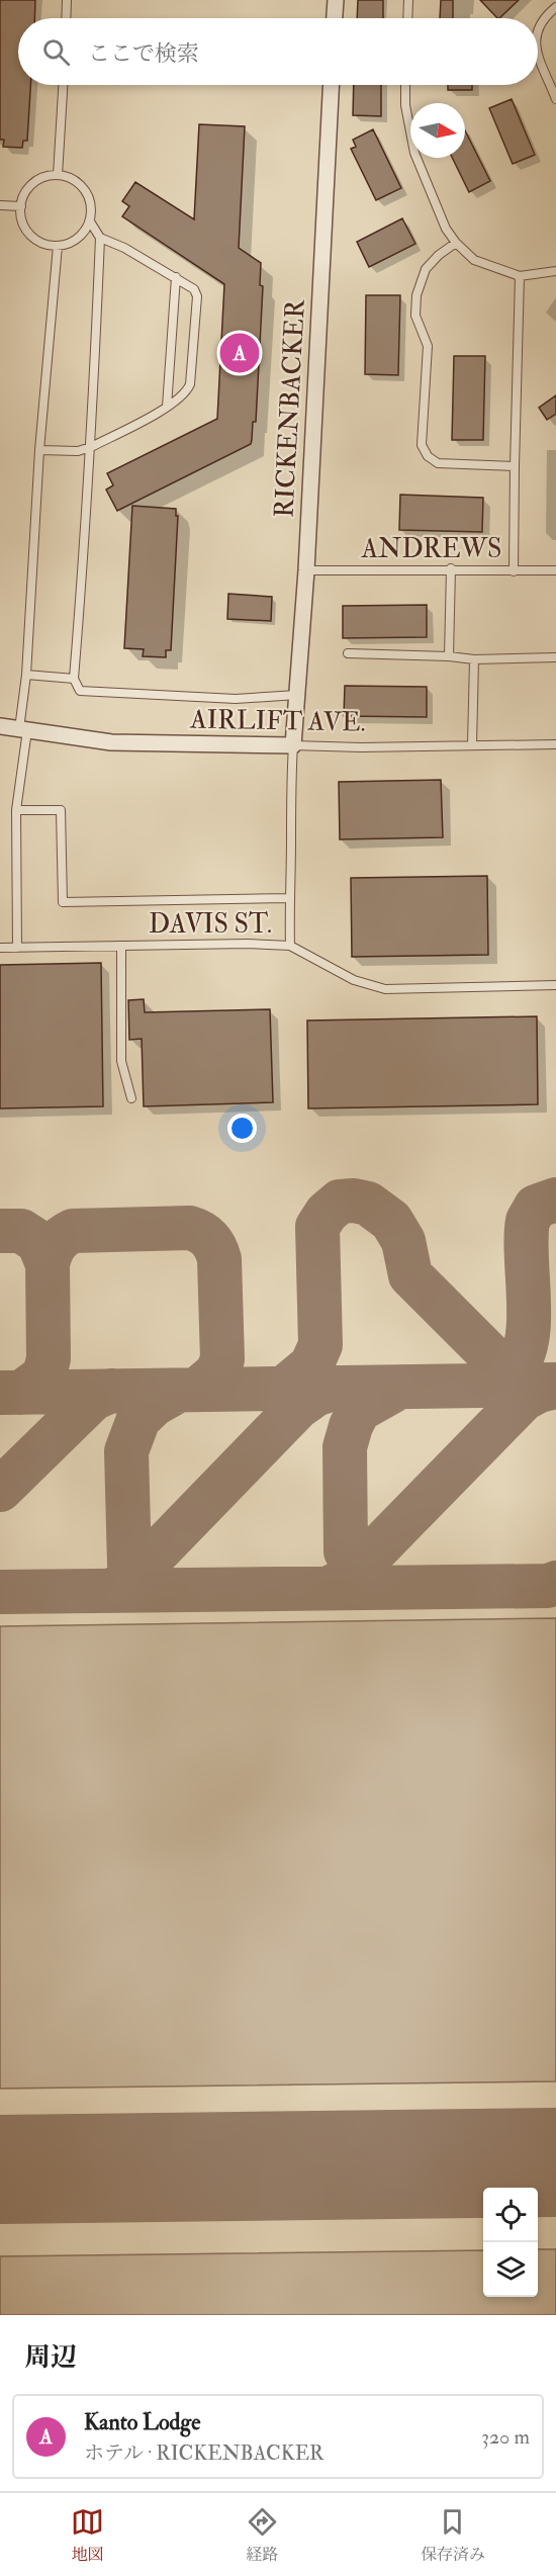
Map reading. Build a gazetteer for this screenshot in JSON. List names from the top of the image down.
{
  "streets": {
    "street": ["RICKENBACKER", "AIRLIFT AVE."],
    "lane": ["ANDREWS", "DAVIS ST."]
  },
  "crossings": [
    ["RICKENBACKER", "ANDREWS"],
    ["RICKENBACKER", "AIRLIFT AVE."]
  ],
  "north": "right",
  "page": {
    "search": "ここで検索",
    "pins": "A",
    "heading": "周辺",
    "list": [
      {
        "mark": "A",
        "name": "Kanto Lodge",
        "note": "ホテル · RICKENBACKER",
        "value": "320 m"
      }
    ],
    "nav": ["地図", "経路", "保存済み"]
  }
}
